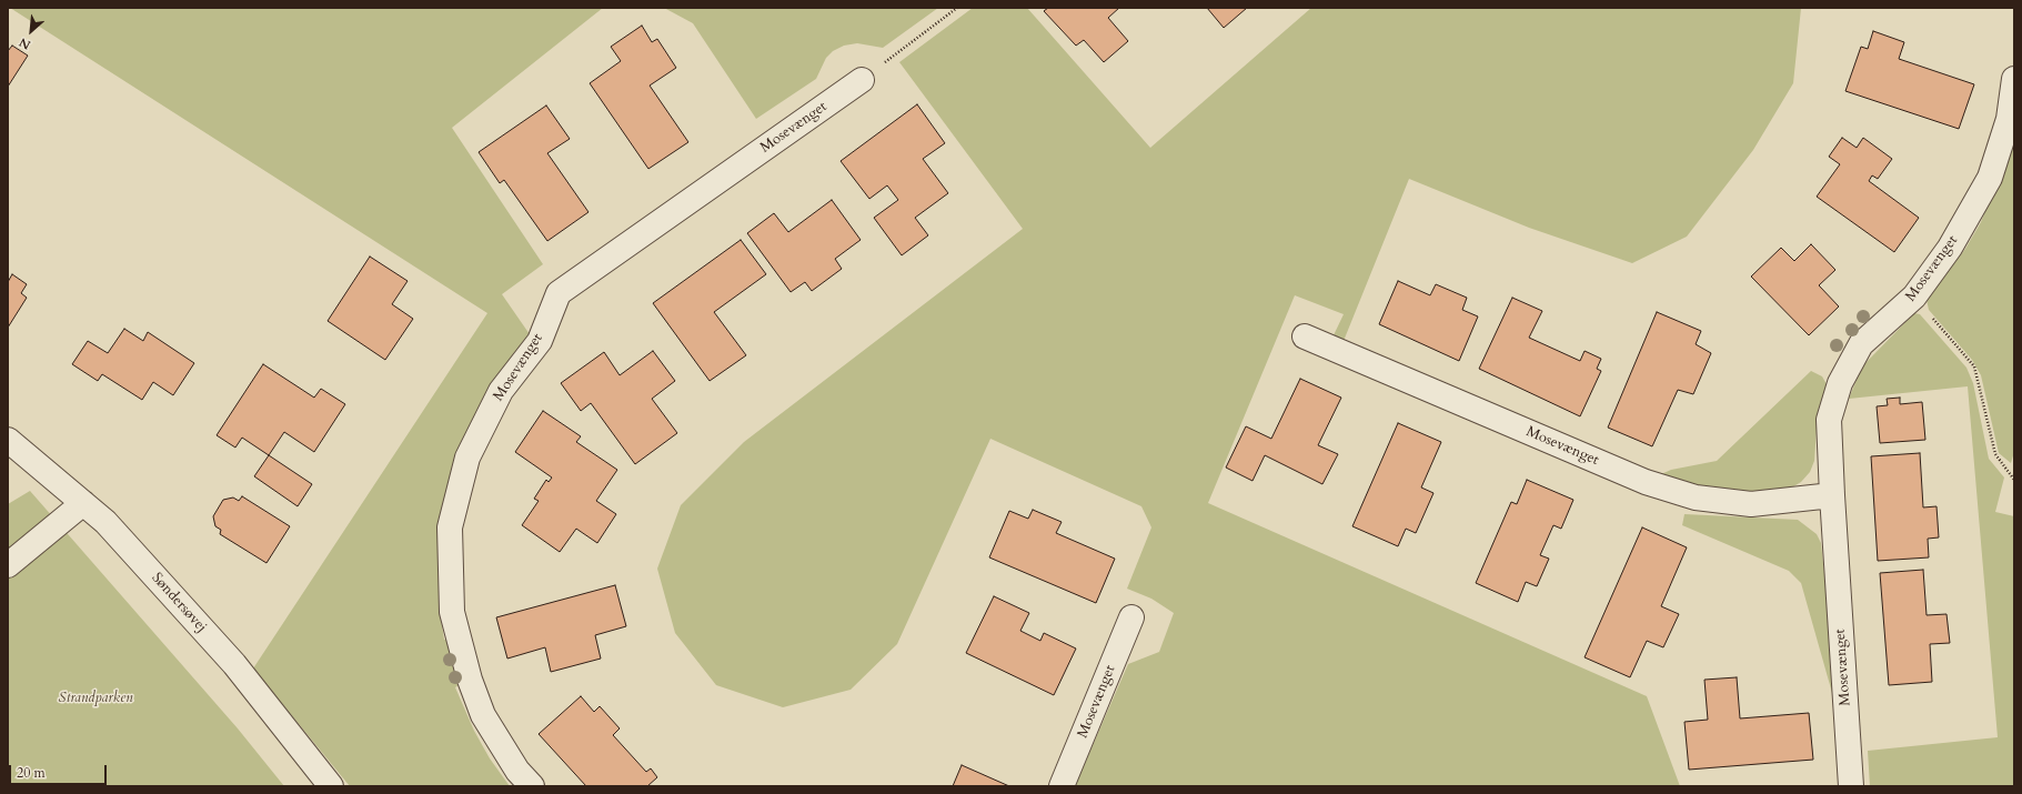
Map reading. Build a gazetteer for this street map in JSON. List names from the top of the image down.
{
  "streets": {
    "street": ["Mosevænget", "Søndersøvej"]
  },
  "parks": ["Strandparken"],
  "scale_bar": "20 m",
  "north": "bottom left"
}
